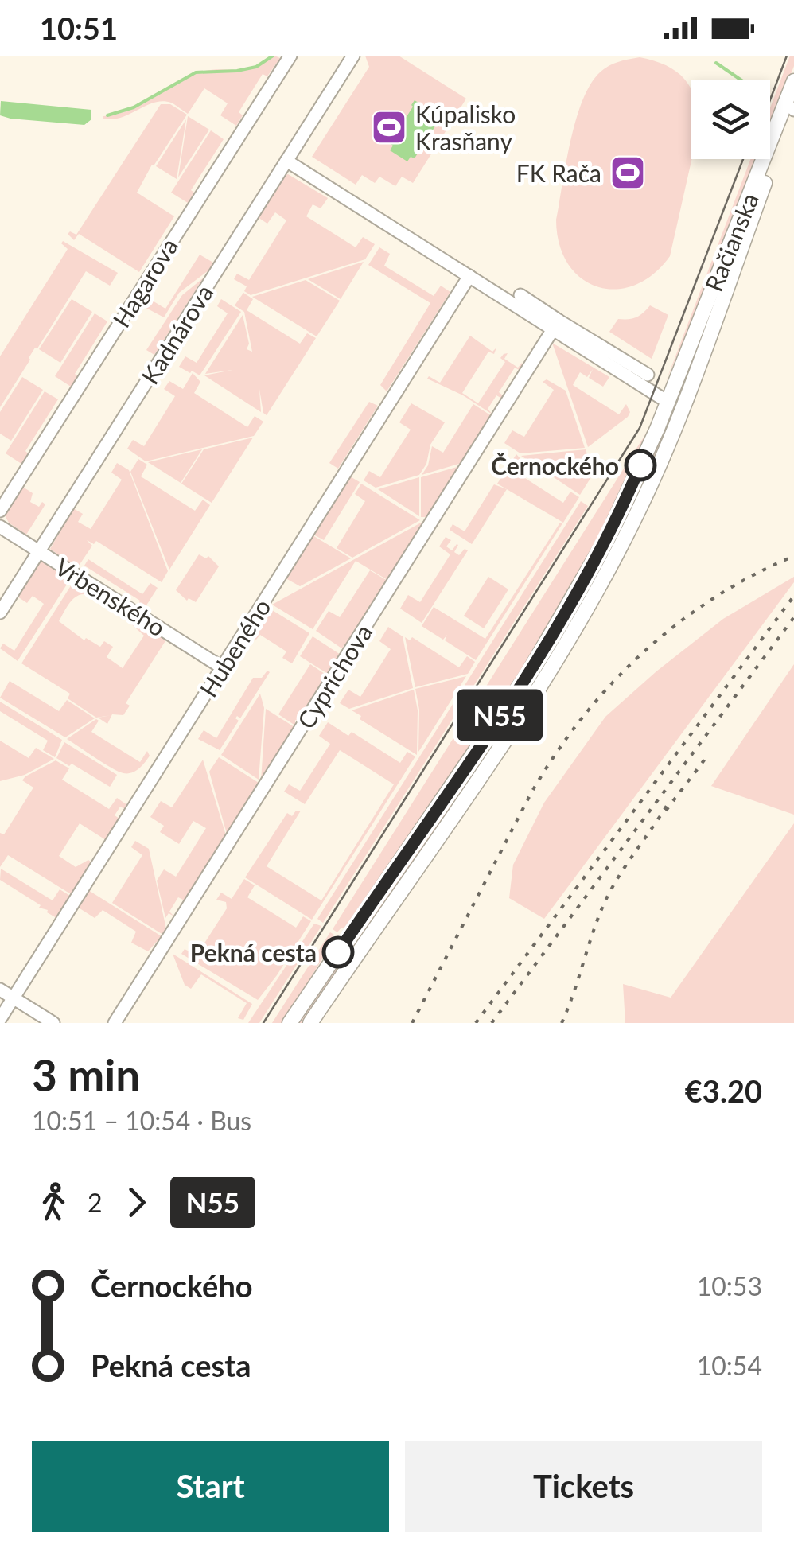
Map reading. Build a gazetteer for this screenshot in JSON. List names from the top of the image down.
{
  "streets": {
    "main road": ["Račianska"],
    "street": [
      "Hagarova",
      "Kadnárova",
      "Vrbenského",
      "Hubeného",
      "Cyprichova"
    ]
  },
  "crossings": [
    ["Kadnárova", "Vrbenského"],
    ["Vrbenského", "Hubeného"]
  ],
  "places": {
    "sports": ["Kúpalisko Krasňany", "FK Rača"],
    "other": ["Černockého", "Pekná cesta"]
  },
  "lines": ["bus line N55"],
  "page": {
    "status": "10:51",
    "on_map": "N55",
    "heading": ["3 min", "10:51 – 10:54 · Bus", "€3.20"],
    "legs": ["2", "N55"],
    "list": [
      {
        "name": "Černockého",
        "value": "10:53"
      },
      {
        "name": "Pekná cesta",
        "value": "10:54"
      }
    ],
    "buttons": ["Start", "Tickets"]
  }
}
